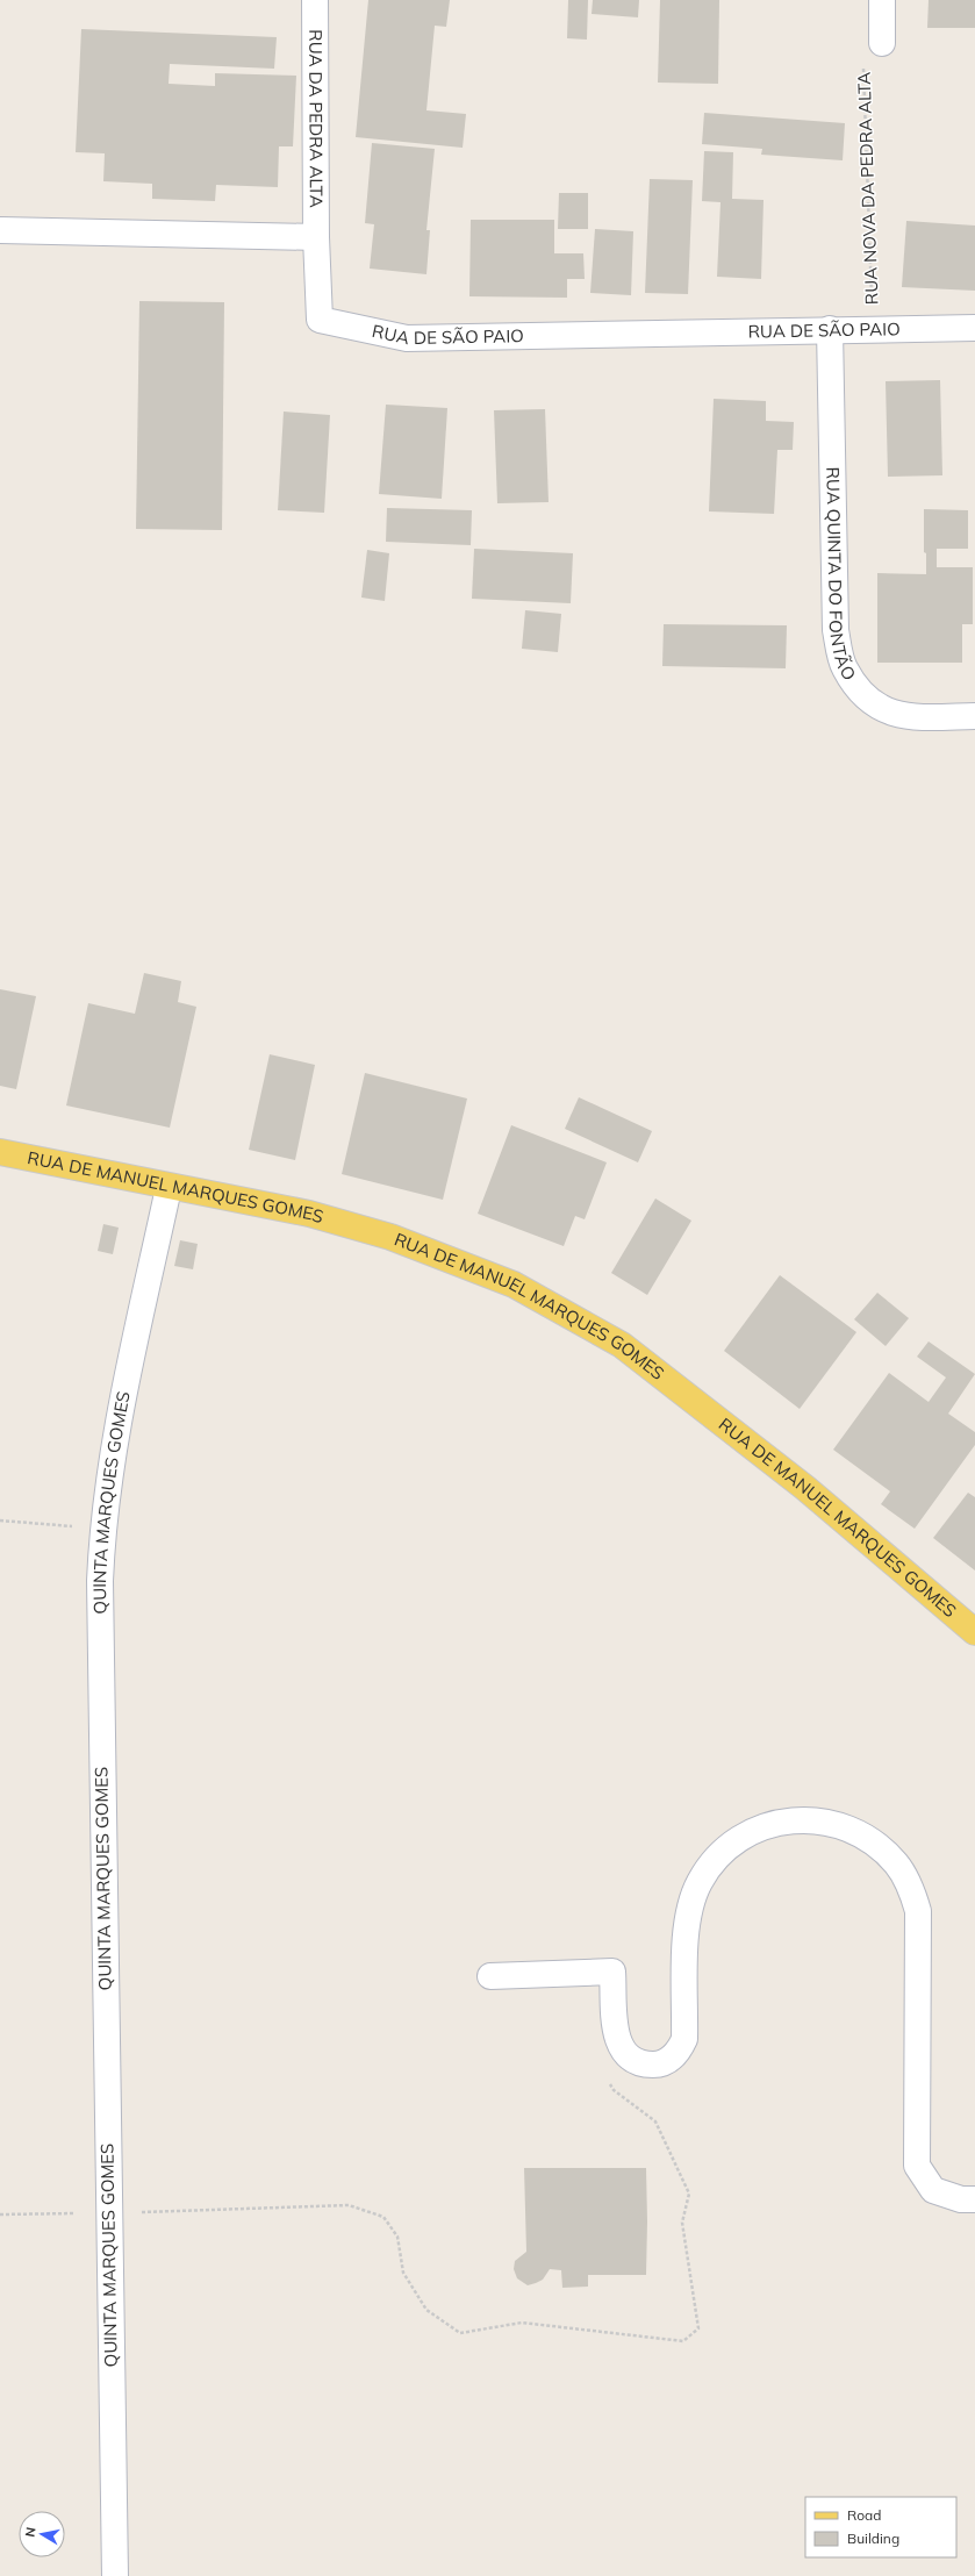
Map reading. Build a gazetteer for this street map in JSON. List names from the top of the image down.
{
  "streets": {
    "main road": ["RUA DE MANUEL MARQUES GOMES"],
    "street": [
      "RUA DA PEDRA ALTA",
      "RUA DE SÃO PAIO",
      "RUA QUINTA DO FONTÃO",
      "QUINTA MARQUES GOMES"
    ],
    "path": ["RUA NOVA DA PEDRA ALTA"]
  },
  "crossings": [
    ["RUA DA PEDRA ALTA", "RUA DE SÃO PAIO"],
    ["RUA NOVA DA PEDRA ALTA", "RUA DE SÃO PAIO"],
    ["RUA DE SÃO PAIO", "RUA QUINTA DO FONTÃO"],
    ["RUA DE MANUEL MARQUES GOMES", "QUINTA MARQUES GOMES"]
  ],
  "legend": ["Road", "Building"],
  "north": "left"
}
